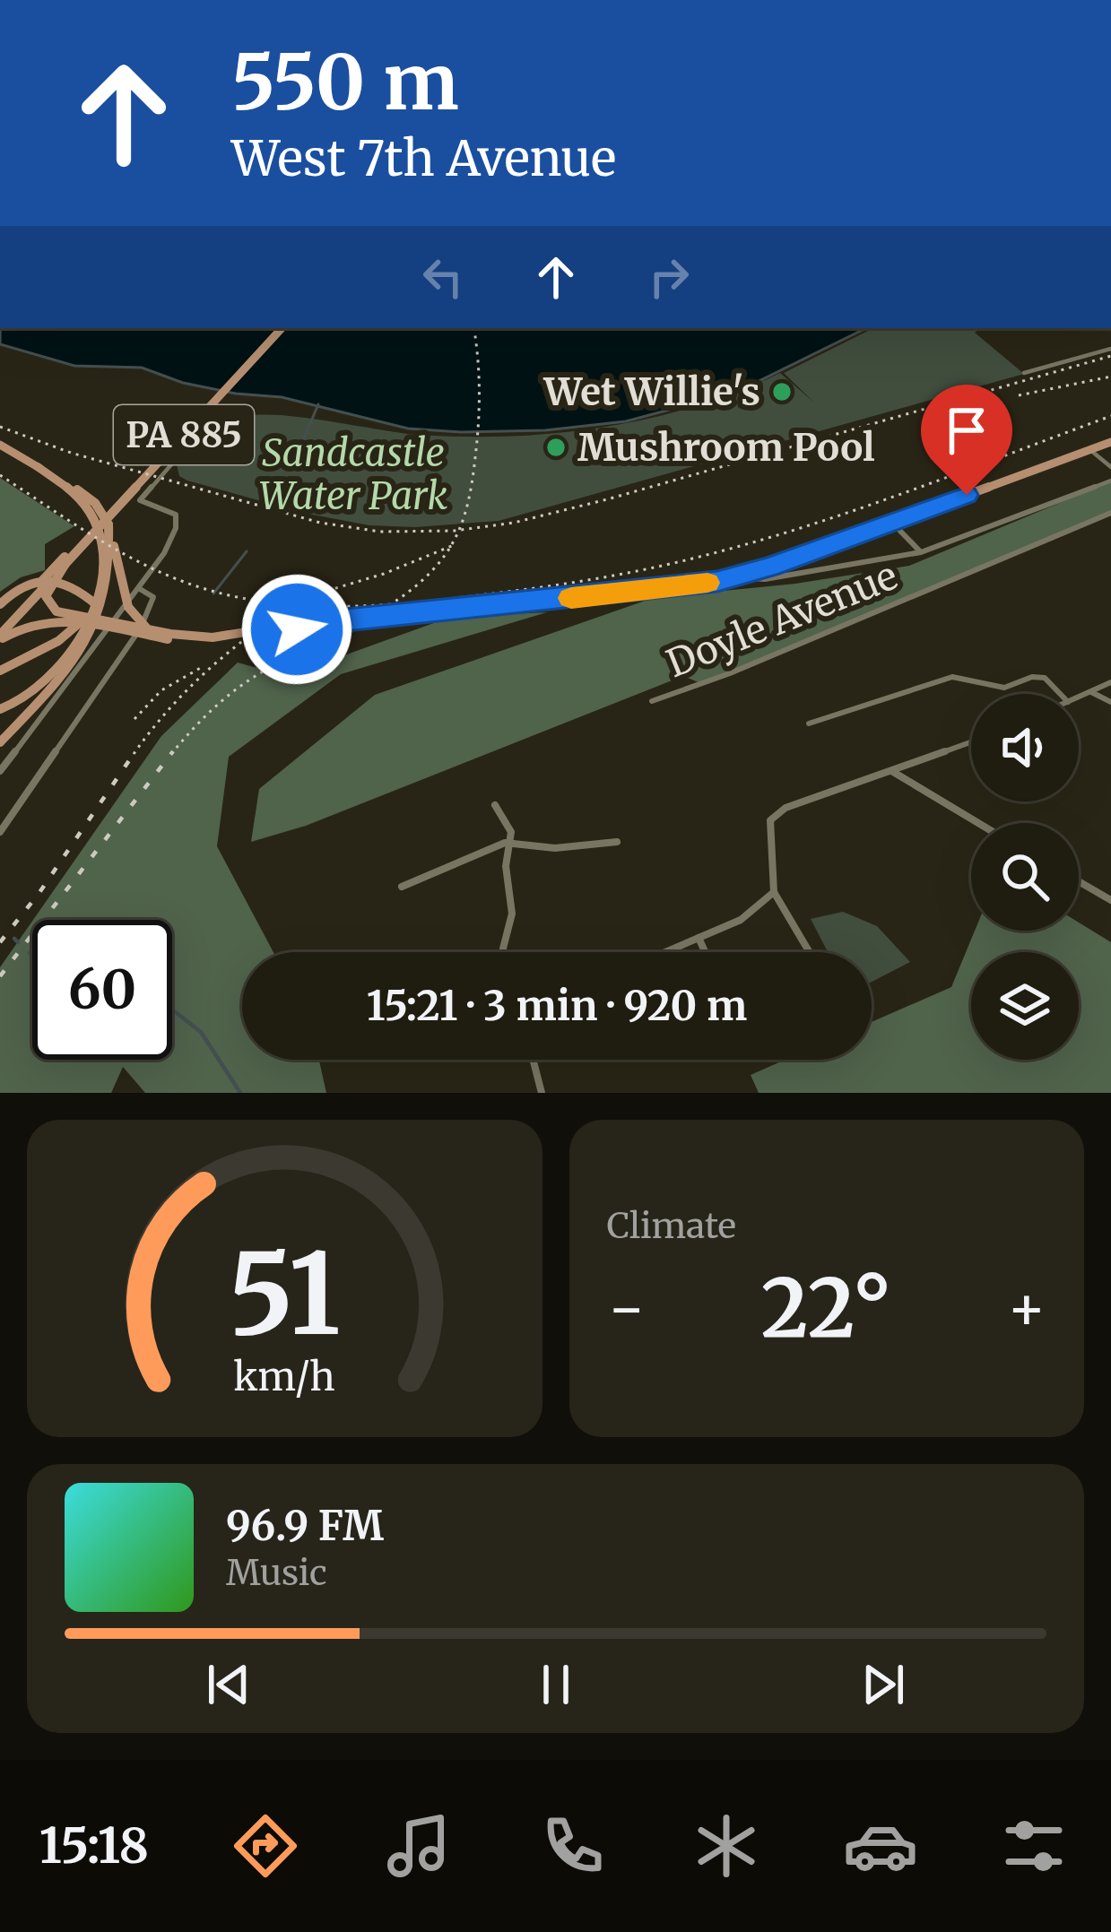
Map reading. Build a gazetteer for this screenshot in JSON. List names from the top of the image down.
{
  "streets": {
    "main road": ["PA 885"],
    "street": ["Doyle Avenue"]
  },
  "parks": ["Sandcastle Water Park"],
  "places": ["Wet Willie's", "Mushroom Pool"],
  "page": {
    "turn": ["550 m", "West 7th Avenue"],
    "limit": "60",
    "trip": "15:21 · 3 min · 920 m",
    "tile": "Climate",
    "heat": ["−", "22°", "+"],
    "song": ["96.9 FM", "Music"],
    "tabs": "15:18",
    "gauge": ["51", "km/h"]
  }
}
